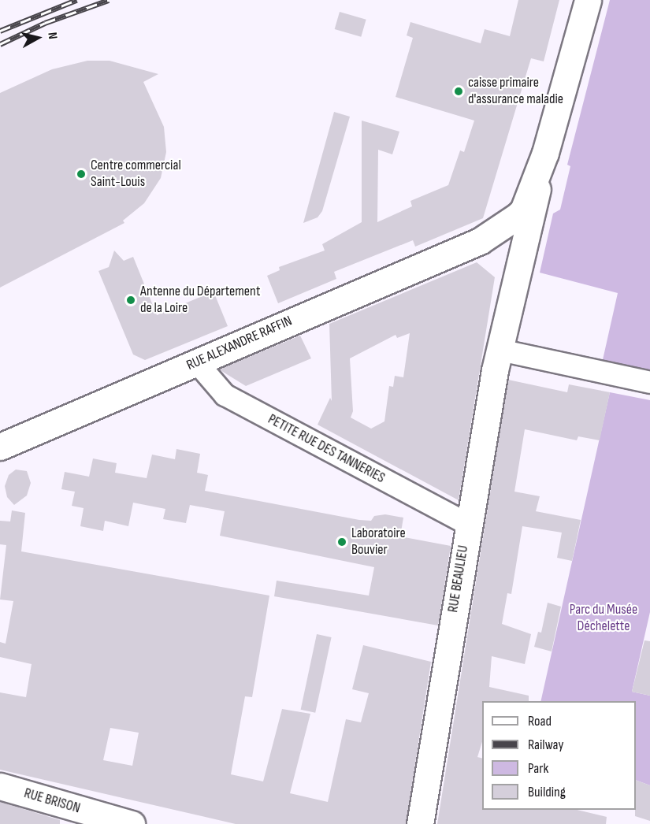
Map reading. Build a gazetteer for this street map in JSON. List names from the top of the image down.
{
  "streets": {
    "street": [
      "RUE ALEXANDRE RAFFIN",
      "PETITE RUE DES TANNERIES",
      "RUE BEAULIEU",
      "RUE BRISON"
    ]
  },
  "crossings": [
    ["RUE ALEXANDRE RAFFIN", "PETITE RUE DES TANNERIES"],
    ["PETITE RUE DES TANNERIES", "RUE BEAULIEU"]
  ],
  "parks": ["Parc du Musée Déchelette"],
  "places": [
    "caisse primaire d'assurance maladie",
    "Centre commercial Saint-Louis",
    "Antenne du Département de la Loire",
    "Laboratoire Bouvier"
  ],
  "legend": [
    "Road",
    "Railway",
    "Park",
    "Building"
  ],
  "north": "right"
}
